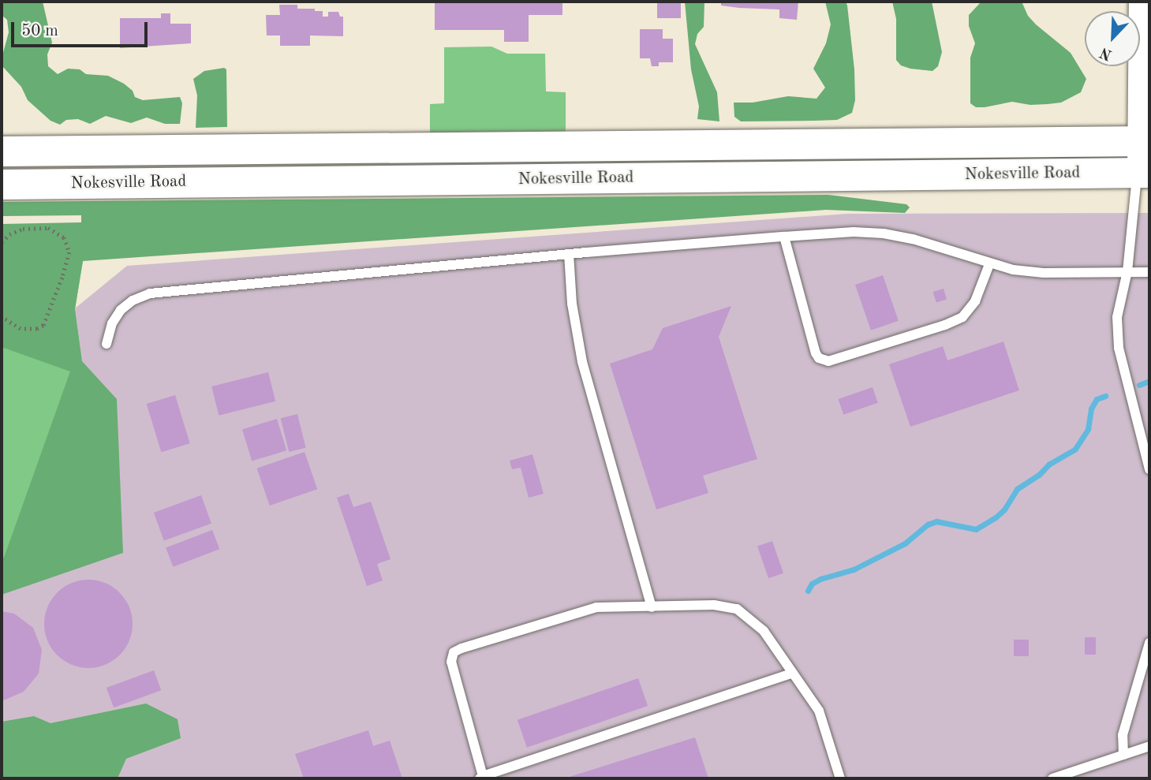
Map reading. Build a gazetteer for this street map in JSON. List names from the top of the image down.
{
  "streets": {
    "highway": ["Nokesville Road"]
  },
  "scale_bar": "50 m",
  "north": "bottom left"
}
